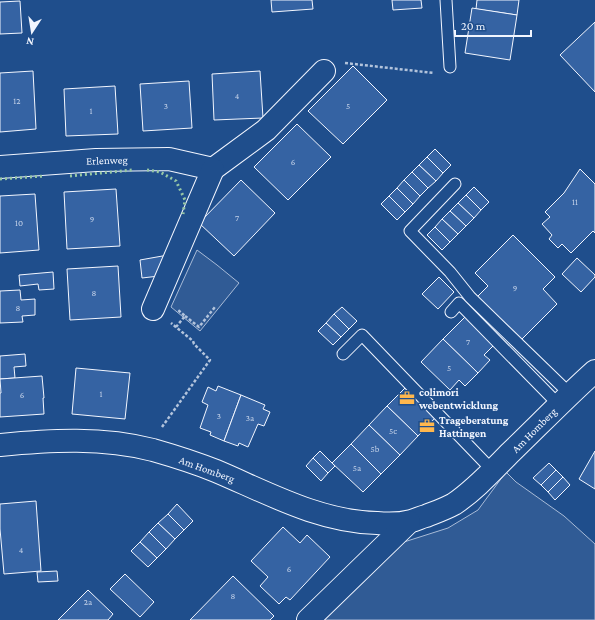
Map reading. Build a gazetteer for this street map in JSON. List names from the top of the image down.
{
  "streets": {
    "street": ["Erlenweg", "Am Homberg"]
  },
  "places": {
    "office": ["colimori webentwicklung", "Trageberatung Hattingen"]
  },
  "house_numbers": [
    "4",
    "12",
    "3",
    "5",
    "1",
    "6",
    "11",
    "7",
    "9",
    "10",
    "9",
    "8",
    "8",
    "7",
    "5",
    "1",
    "6",
    "3",
    "3a",
    "5c",
    "5b",
    "5a",
    "4",
    "6",
    "8",
    "2a"
  ],
  "scale_bar": "20 m",
  "north": "bottom"
}
